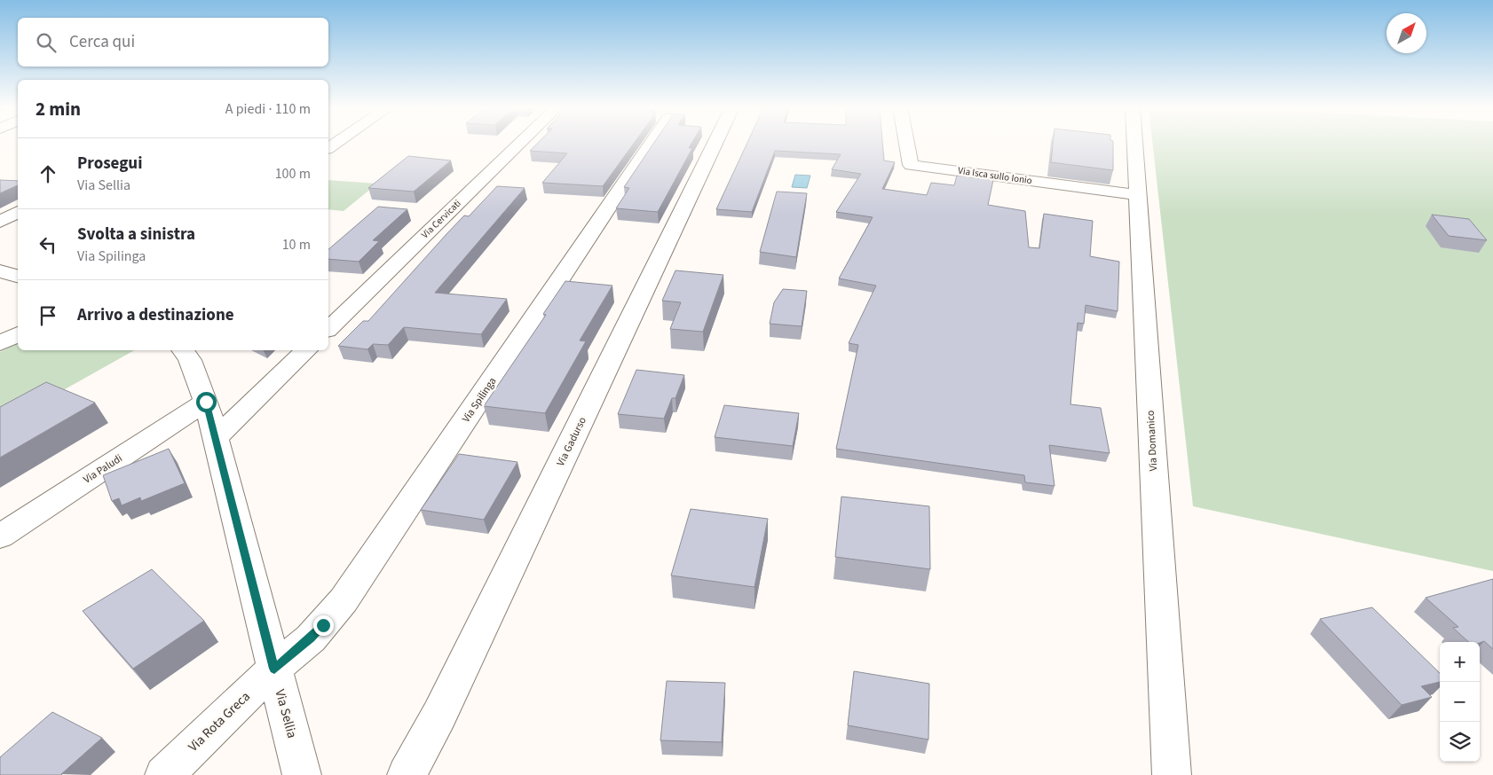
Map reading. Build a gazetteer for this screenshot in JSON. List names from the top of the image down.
{
  "streets": {
    "street": [
      "Via Isca sullo Ionio",
      "Via Cervicati",
      "Via Spilinga",
      "Via Domanico",
      "Via Gadurso",
      "Via Paludi",
      "Via Sellia",
      "Via Rota Greca"
    ]
  },
  "crossings": [
    ["Via Isca sullo Ionio", "Via Domanico"],
    ["Via Spilinga", "Via Sellia"],
    ["Via Spilinga", "Via Rota Greca"],
    ["Via Paludi", "Via Sellia"],
    ["Via Sellia", "Via Rota Greca"]
  ],
  "north": "top right",
  "page": {
    "search": "Cerca qui",
    "heading": ["2 min", "A piedi · 110 m"],
    "list": [
      ["Prosegui", "Via Sellia", "100 m"],
      ["Svolta a sinistra", "Via Spilinga", "10 m"],
      "Arrivo a destinazione"
    ],
    "map_buttons": ["+", "−"]
  }
}
